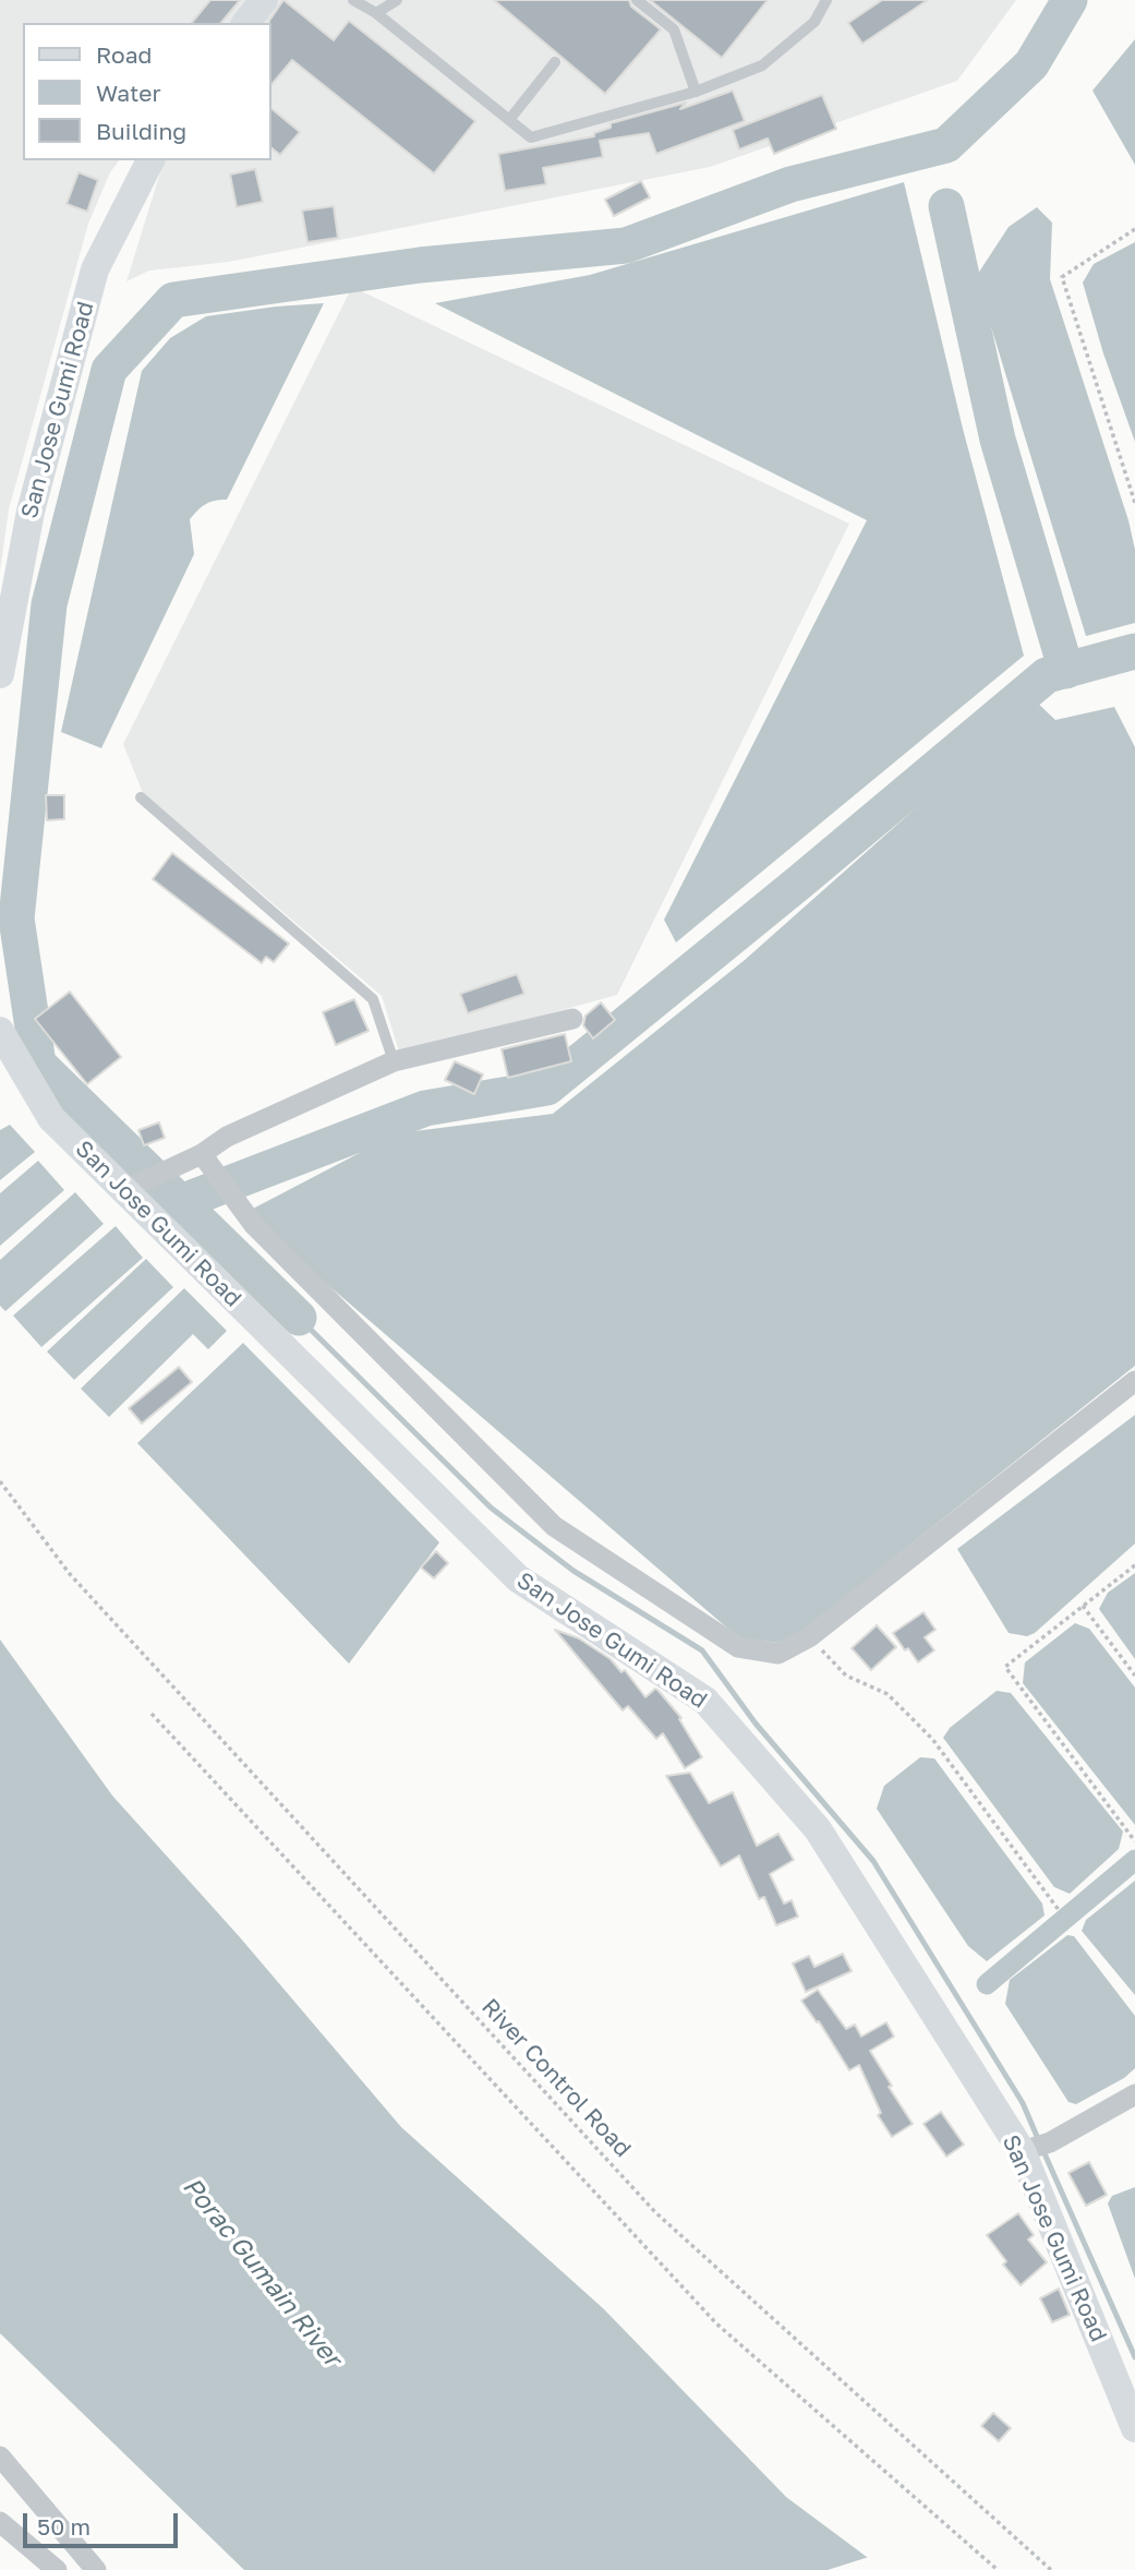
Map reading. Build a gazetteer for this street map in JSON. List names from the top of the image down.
{
  "streets": {
    "street": ["San Jose Gumi Road"],
    "path": ["River Control Road"]
  },
  "water": ["Porac Gumain River"],
  "legend": ["Road", "Water", "Building"],
  "scale_bar": "50 m"
}
